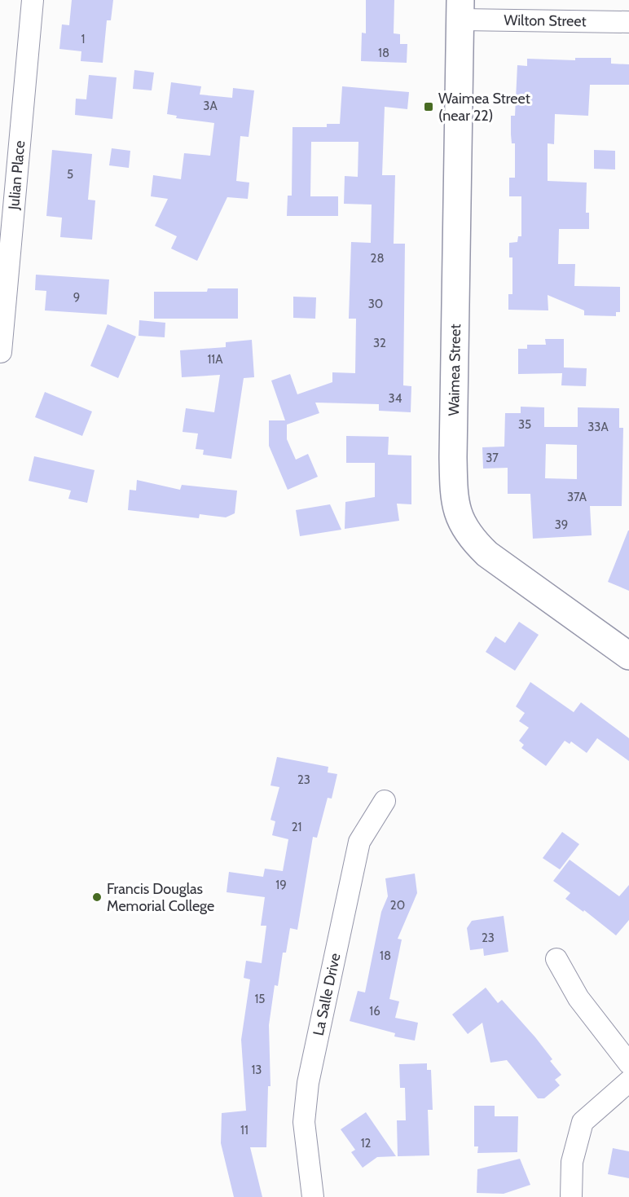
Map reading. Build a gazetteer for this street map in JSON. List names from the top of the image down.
{
  "streets": {
    "main road": ["Waimea Street"],
    "street": ["Wilton Street", "Julian Place", "La Salle Drive"]
  },
  "crossings": [
    ["Wilton Street", "Waimea Street"]
  ],
  "places": {
    "transit": ["Waimea Street (near 22)"],
    "other": ["Francis Douglas Memorial College"]
  },
  "house_numbers": [
    "1",
    "18",
    "3A",
    "5",
    "28",
    "9",
    "30",
    "32",
    "11A",
    "34",
    "35",
    "33A",
    "37",
    "37A",
    "39",
    "23",
    "21",
    "19",
    "20",
    "23",
    "18",
    "15",
    "16",
    "13",
    "11",
    "12"
  ]
}
